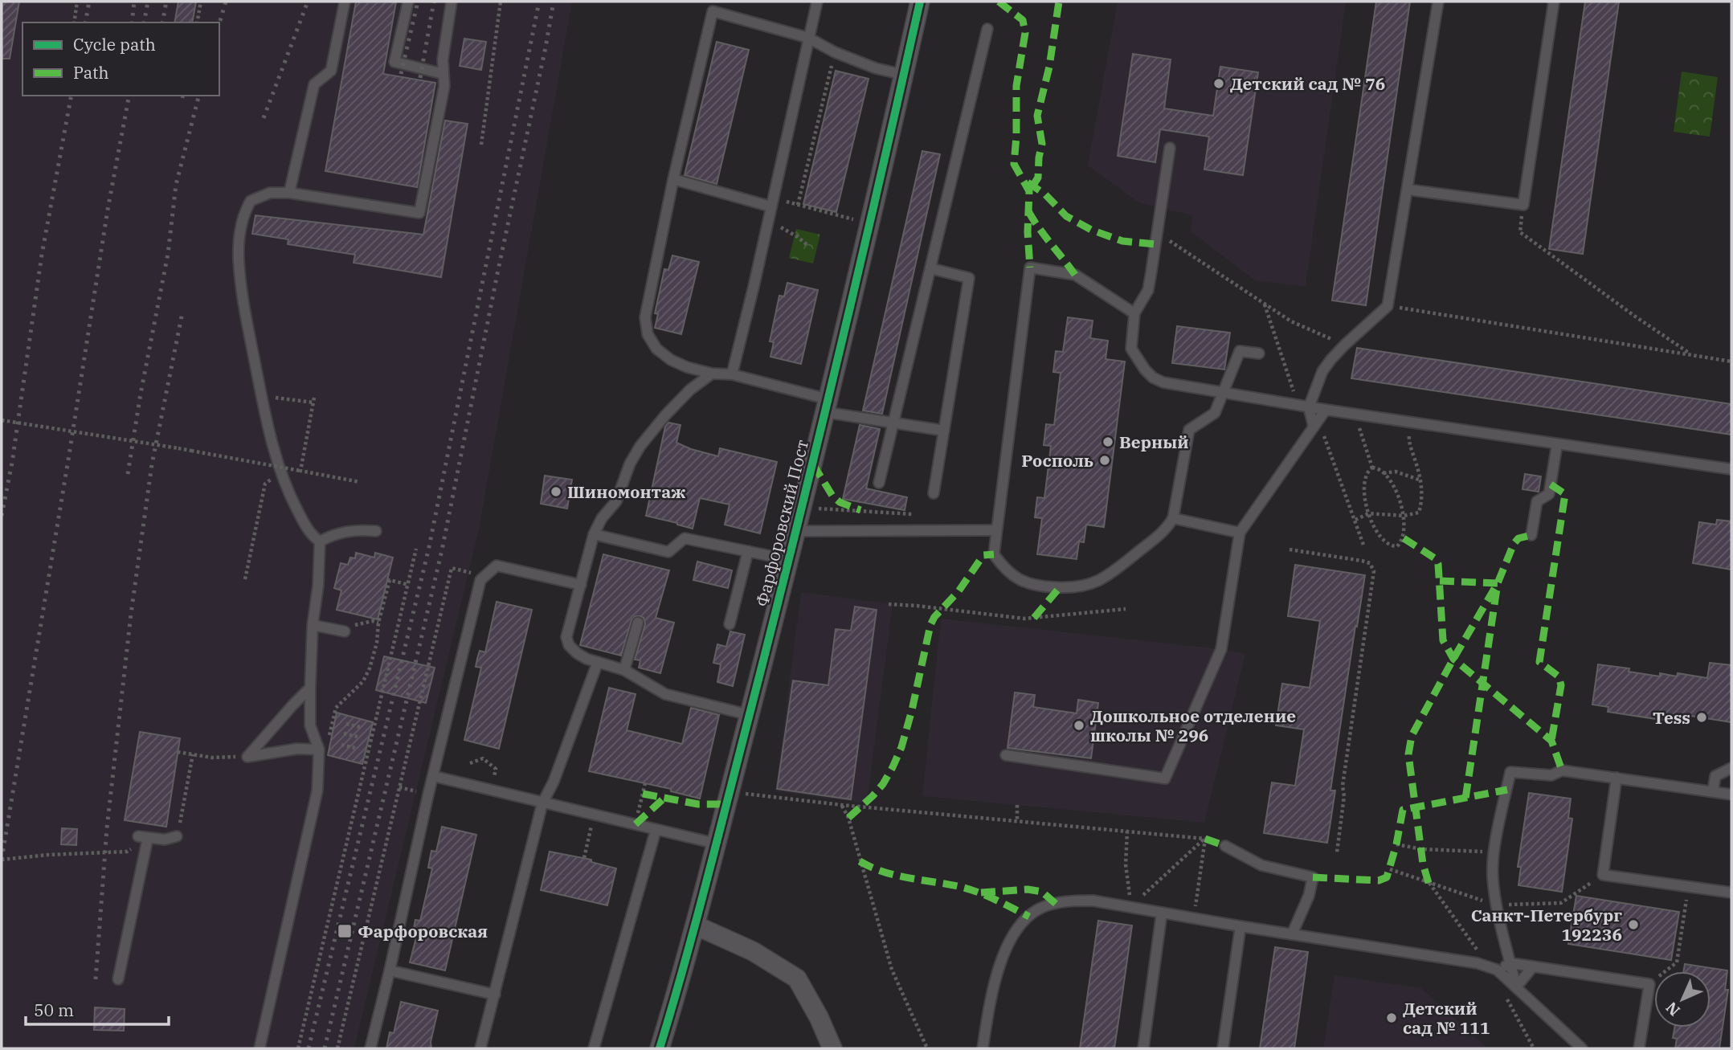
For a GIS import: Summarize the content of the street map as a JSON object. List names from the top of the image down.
{
  "streets": {
    "street": ["Фарфоровский Пост"]
  },
  "places": {
    "other": [
      "Детский сад № 76",
      "Верный",
      "Росполь",
      "Шиномонтаж",
      "Tess",
      "Дошкольное отделение школы № 296",
      "Санкт-Петербург 192236",
      "Детский сад № 111"
    ],
    "transit": ["Фарфоровская"]
  },
  "legend": ["Cycle path", "Path"],
  "scale_bar": "50 m",
  "north": "bottom left"
}
